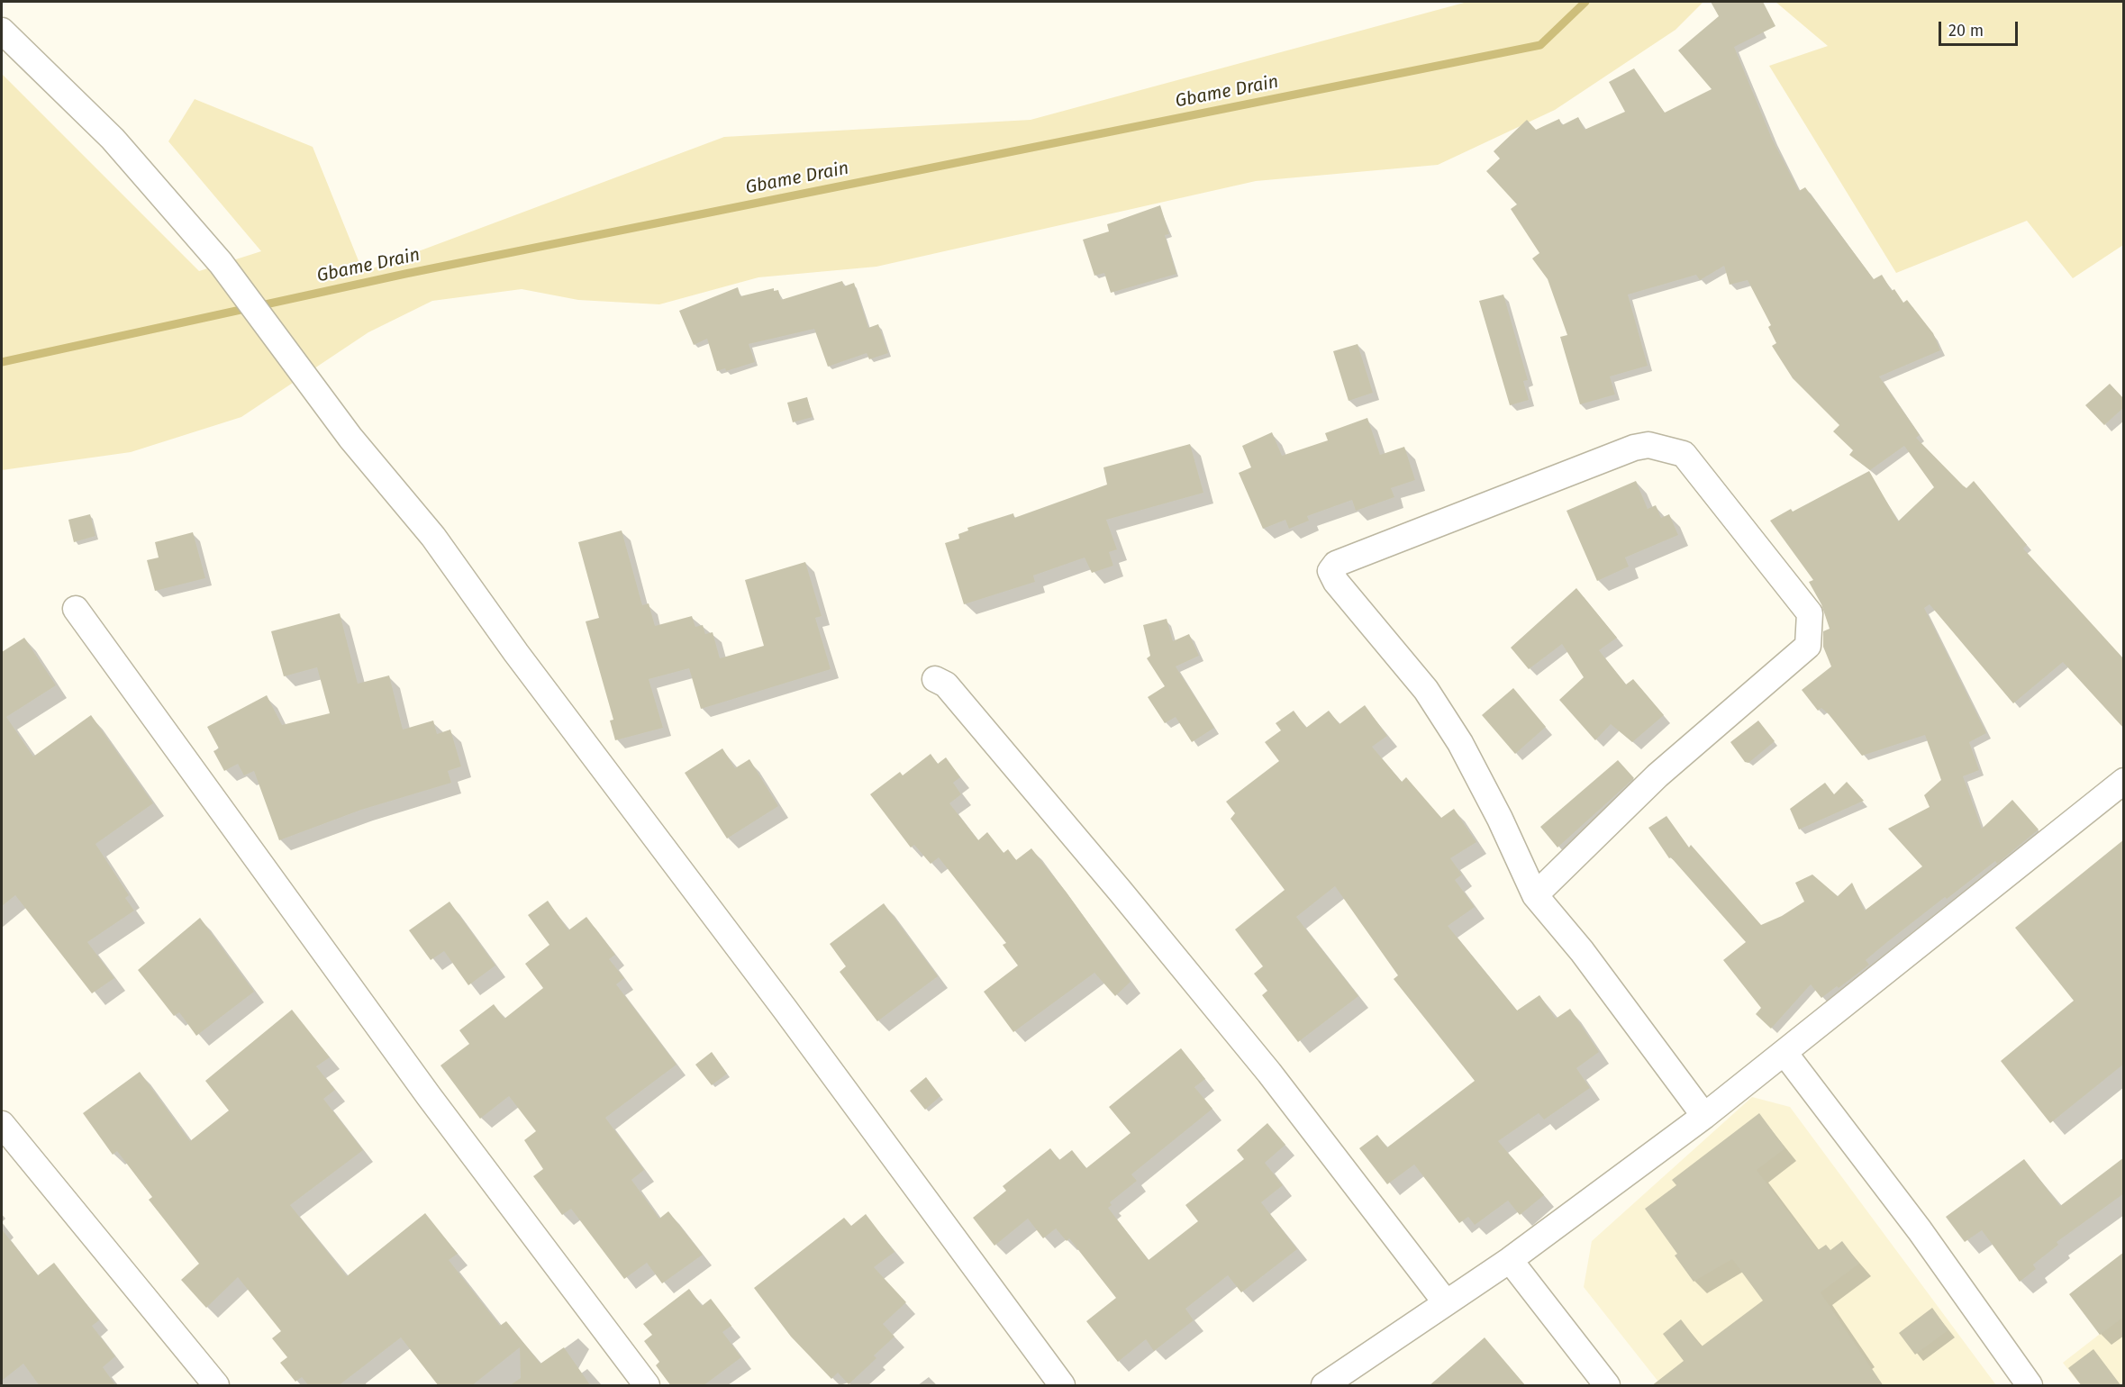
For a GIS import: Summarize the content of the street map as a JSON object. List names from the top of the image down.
{
  "water": ["Gbame Drain"],
  "scale_bar": "20 m"
}
